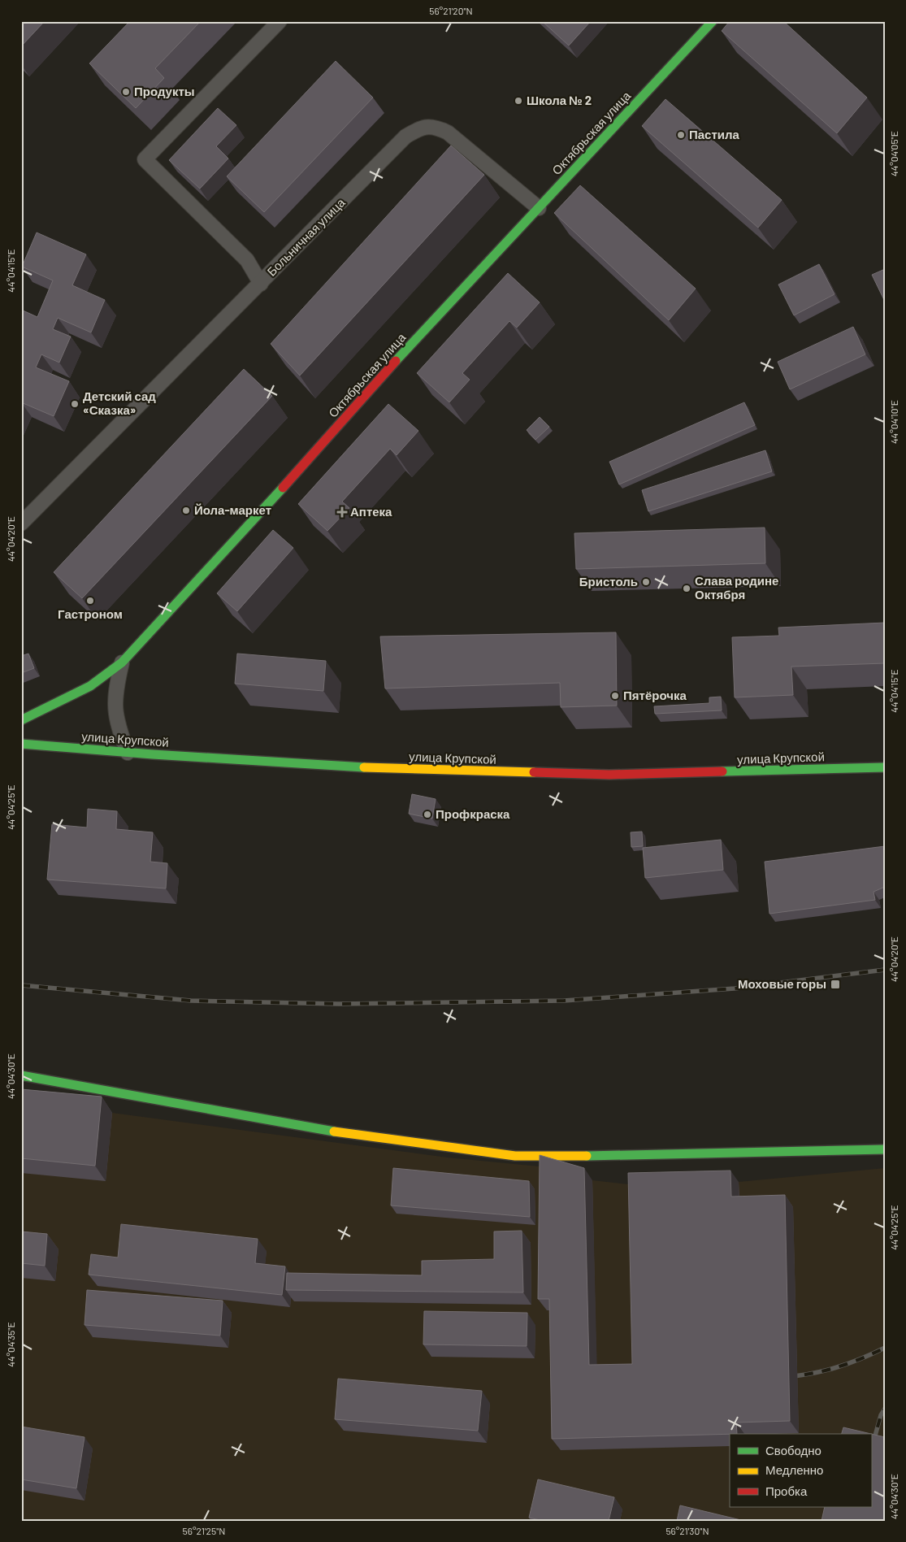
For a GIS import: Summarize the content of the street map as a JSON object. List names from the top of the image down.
{
  "streets": {
    "street": ["Октябрьская улица", "Больничная улица", "улица Крупской"]
  },
  "crossings": [
    ["Октябрьская улица", "Больничная улица"]
  ],
  "places": {
    "other": [
      "Продукты",
      "Школа № 2",
      "Пастила",
      "Детский сад «Сказка»",
      "Йола-маркет",
      "Бристоль",
      "Слава родине Октября",
      "Гастроном",
      "Пятёрочка",
      "Профкраска"
    ],
    "health": ["Аптека"],
    "transit": ["Моховые горы"]
  },
  "legend": ["Свободно", "Медленно", "Пробка"],
  "coordinates": [
    "56°21'20\"N",
    "44°04'05\"E",
    "44°04'15\"E",
    "44°04'10\"E",
    "44°04'20\"E",
    "44°04'25\"E",
    "44°04'30\"E",
    "44°04'35\"E",
    "56°21'25\"N",
    "56°21'30\"N"
  ]
}
